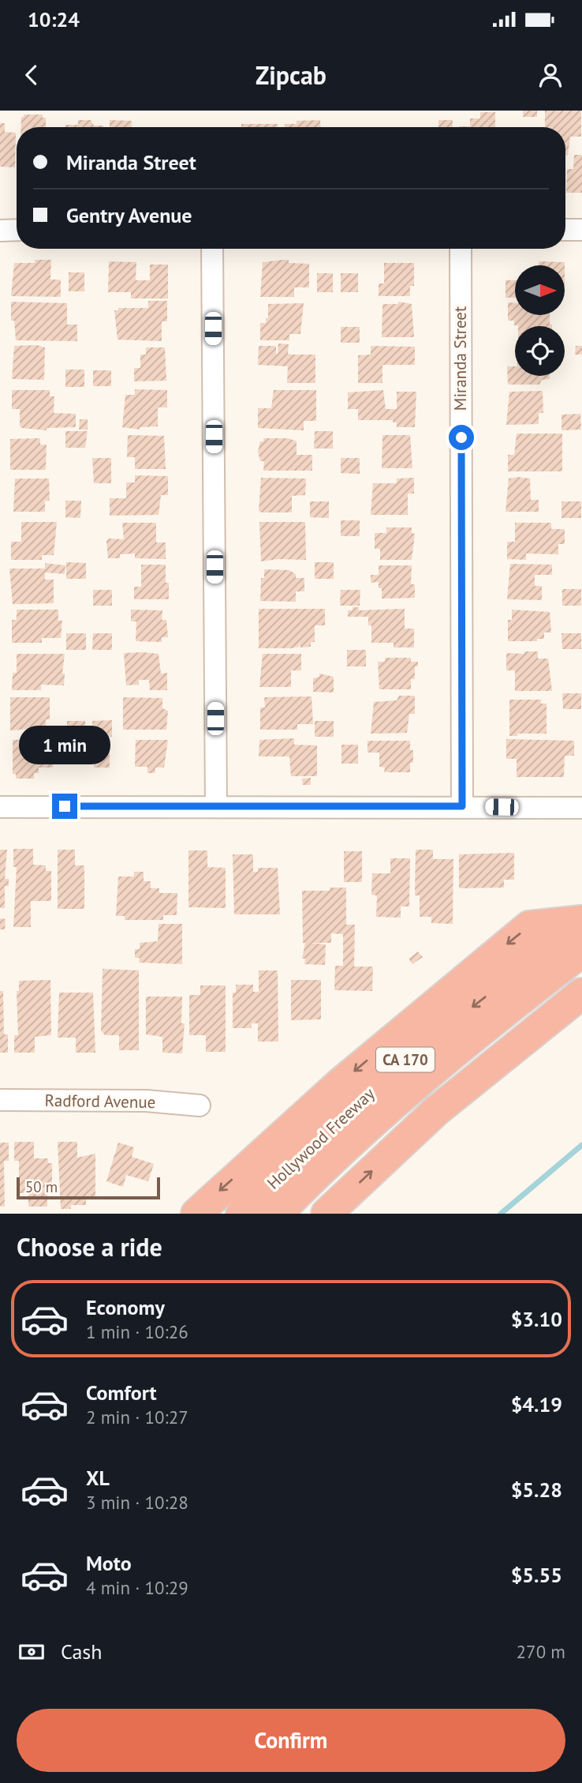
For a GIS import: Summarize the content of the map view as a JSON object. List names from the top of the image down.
{
  "streets": {
    "highway": ["CA 170", "Hollywood Freeway"],
    "street": ["Miranda Street", "Radford Avenue"]
  },
  "scale_bar": "50 m",
  "north": "right",
  "page": {
    "status": "10:24",
    "header": "Zipcab",
    "banner": ["Miranda Street", "Gentry Avenue"],
    "bubble": "1 min",
    "scale": "50 m",
    "heading": "Choose a ride",
    "list": [
      {
        "name": "Economy",
        "note": "1 min · 10:26",
        "value": "$3.10"
      },
      {
        "name": "Comfort",
        "note": "2 min · 10:27",
        "value": "$4.19"
      },
      {
        "name": "XL",
        "note": "3 min · 10:28",
        "value": "$5.28"
      },
      {
        "name": "Moto",
        "note": "4 min · 10:29",
        "value": "$5.55"
      }
    ],
    "pay": ["Cash", "270 m"],
    "buttons": "Confirm"
  }
}
